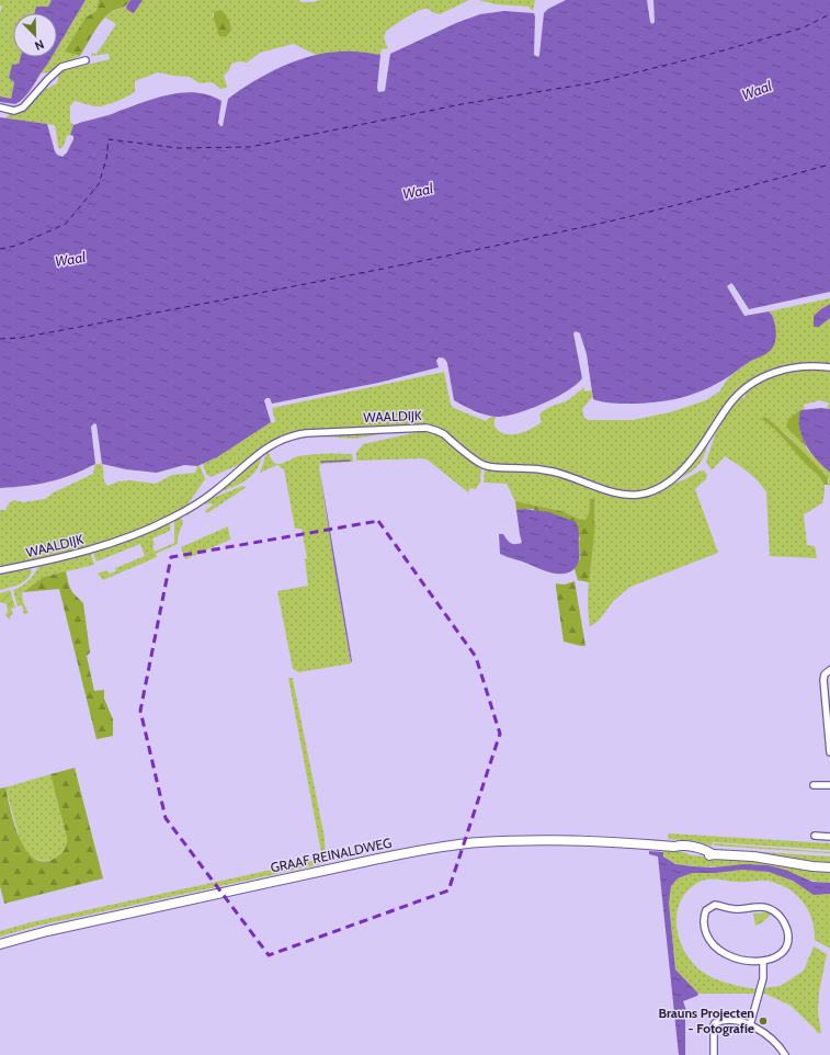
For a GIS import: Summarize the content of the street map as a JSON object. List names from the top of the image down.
{
  "streets": {
    "main road": ["GRAAF REINALDWEG"],
    "street": ["WAALDIJK"]
  },
  "water": ["Waal"],
  "places": ["Brauns Projecten - Fotografie"],
  "north": "bottom right"
}
